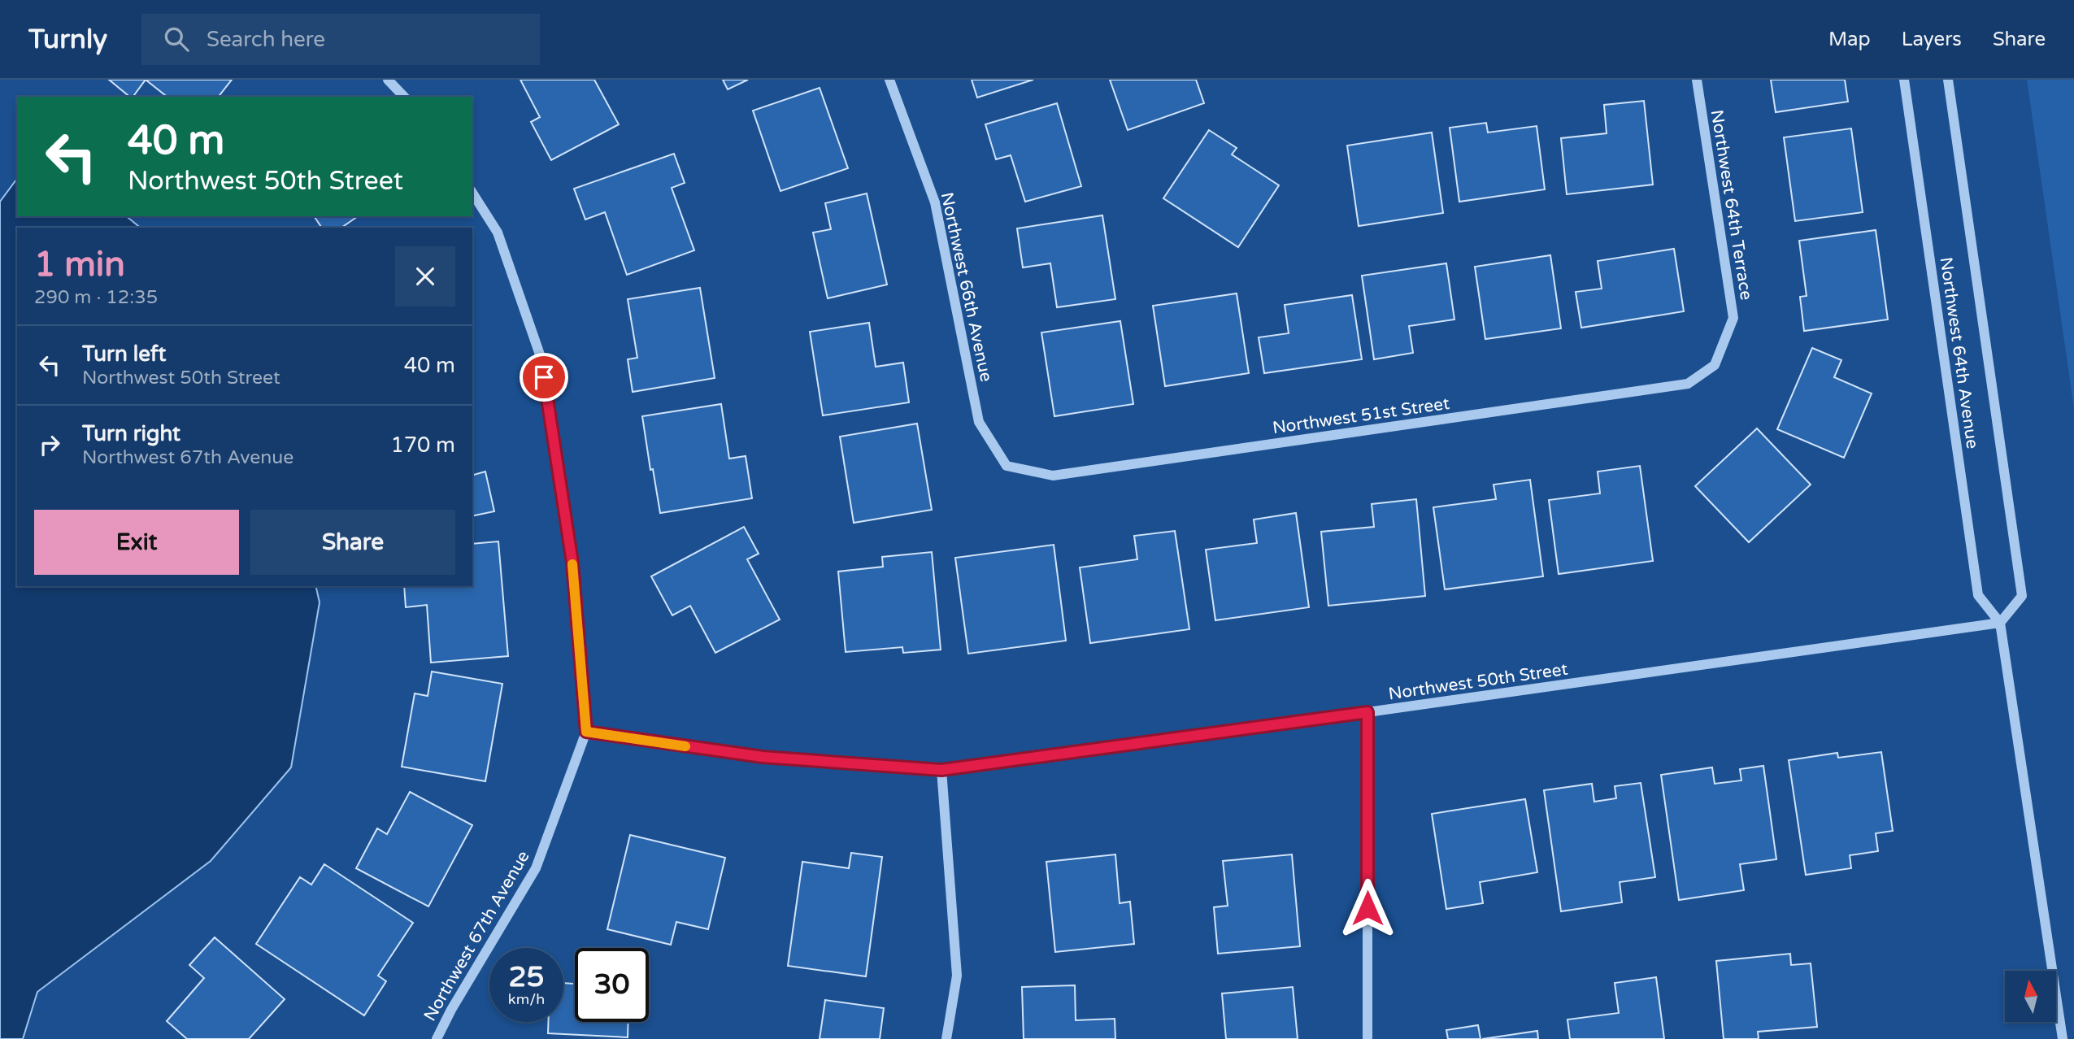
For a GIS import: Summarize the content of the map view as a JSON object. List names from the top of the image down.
{
  "streets": {
    "street": [
      "Northwest 64th Terrace",
      "Northwest 66th Avenue",
      "Northwest 64th Avenue",
      "Northwest 51st Street",
      "Northwest 50th Street",
      "Northwest 67th Avenue"
    ]
  },
  "crossings": [
    ["Northwest 64th Terrace", "Northwest 51st Street"],
    ["Northwest 66th Avenue", "Northwest 51st Street"],
    ["Northwest 64th Avenue", "Northwest 50th Street"],
    ["Northwest 50th Street", "Northwest 67th Avenue"]
  ],
  "north": "top",
  "page": {
    "header": "Turnly",
    "search": "Search here",
    "nav": ["Map", "Layers", "Share"],
    "turn": ["40 m", "Northwest 50th Street"],
    "heading": ["1 min", "290 m · 12:35"],
    "list": [
      {
        "name": "Turn left",
        "note": "Northwest 50th Street",
        "value": "40 m"
      },
      {
        "name": "Turn right",
        "note": "Northwest 67th Avenue",
        "value": "170 m"
      }
    ],
    "buttons": ["Exit", "Share"],
    "speed": "25 km/h",
    "limit": "30"
  }
}
